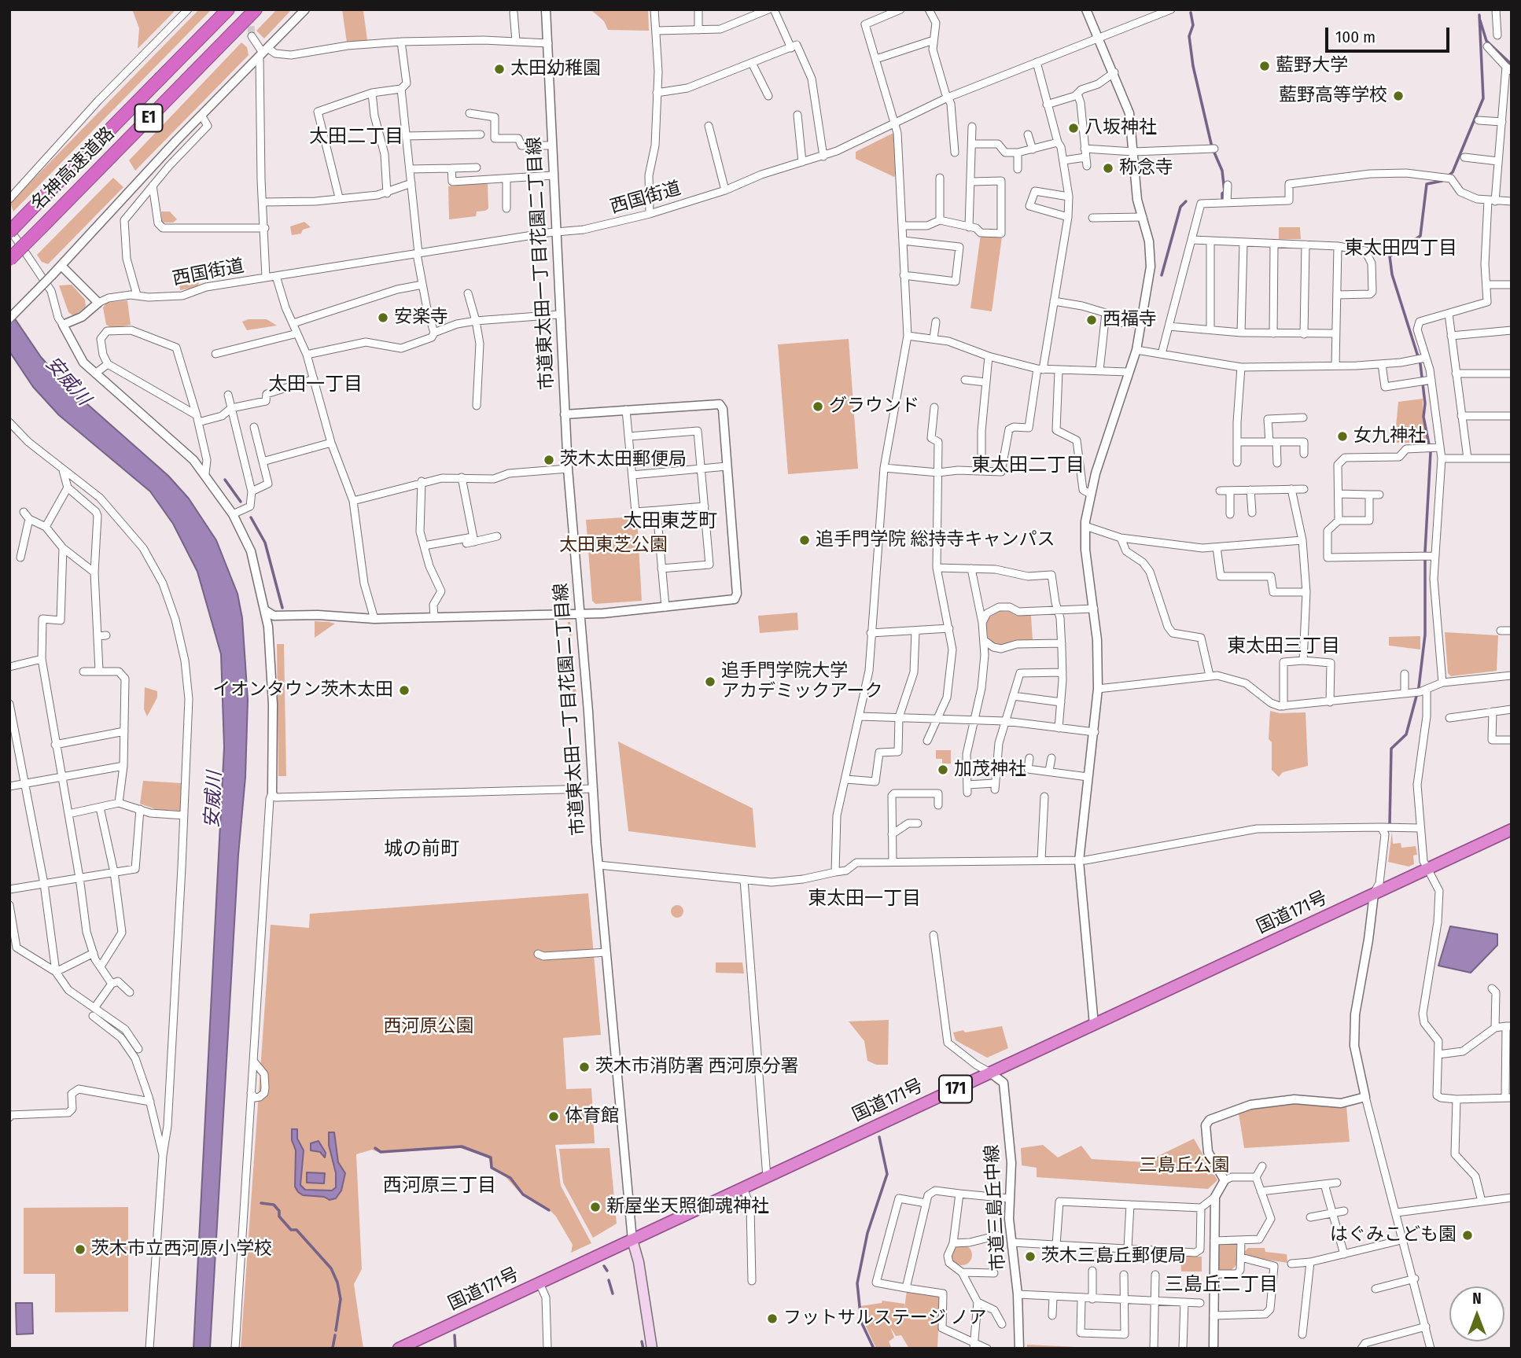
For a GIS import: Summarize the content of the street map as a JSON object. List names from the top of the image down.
{
  "streets": {
    "highway": [
      "E1",
      "名神高速道路",
      "国道171号",
      "171"
    ],
    "street": ["西国街道", "市道東太田一丁目花園二丁目線", "市道三島丘中線"]
  },
  "crossings": [
    ["西国街道", "市道東太田一丁目花園二丁目線"],
    ["市道東太田一丁目花園二丁目線", "国道171号"],
    ["国道171号", "市道三島丘中線"]
  ],
  "districts": [
    "太田二丁目",
    "東太田四丁目",
    "太田一丁目",
    "東太田二丁目",
    "太田東芝町",
    "東太田三丁目",
    "城の前町",
    "東太田一丁目",
    "西河原三丁目",
    "三島丘二丁目"
  ],
  "water": ["安威川"],
  "parks": ["太田東芝公園", "西河原公園", "三島丘公園"],
  "places": [
    "藍野大学",
    "太田幼稚園",
    "藍野高等学校",
    "八坂神社",
    "称念寺",
    "安楽寺",
    "西福寺",
    "グラウンド",
    "女九神社",
    "茨木太田郵便局",
    "追手門学院 総持寺キャンパス",
    "追手門学院大学 アカデミックアーク",
    "イオンタウン茨木太田",
    "加茂神社",
    "茨木市消防署 西河原分署",
    "体育館",
    "新屋坐天照御魂神社",
    "はぐみこども園",
    "茨木市立西河原小学校",
    "茨木三島丘郵便局",
    "フットサルステージ ノア"
  ],
  "scale_bar": "100 m",
  "north": "top"
}
